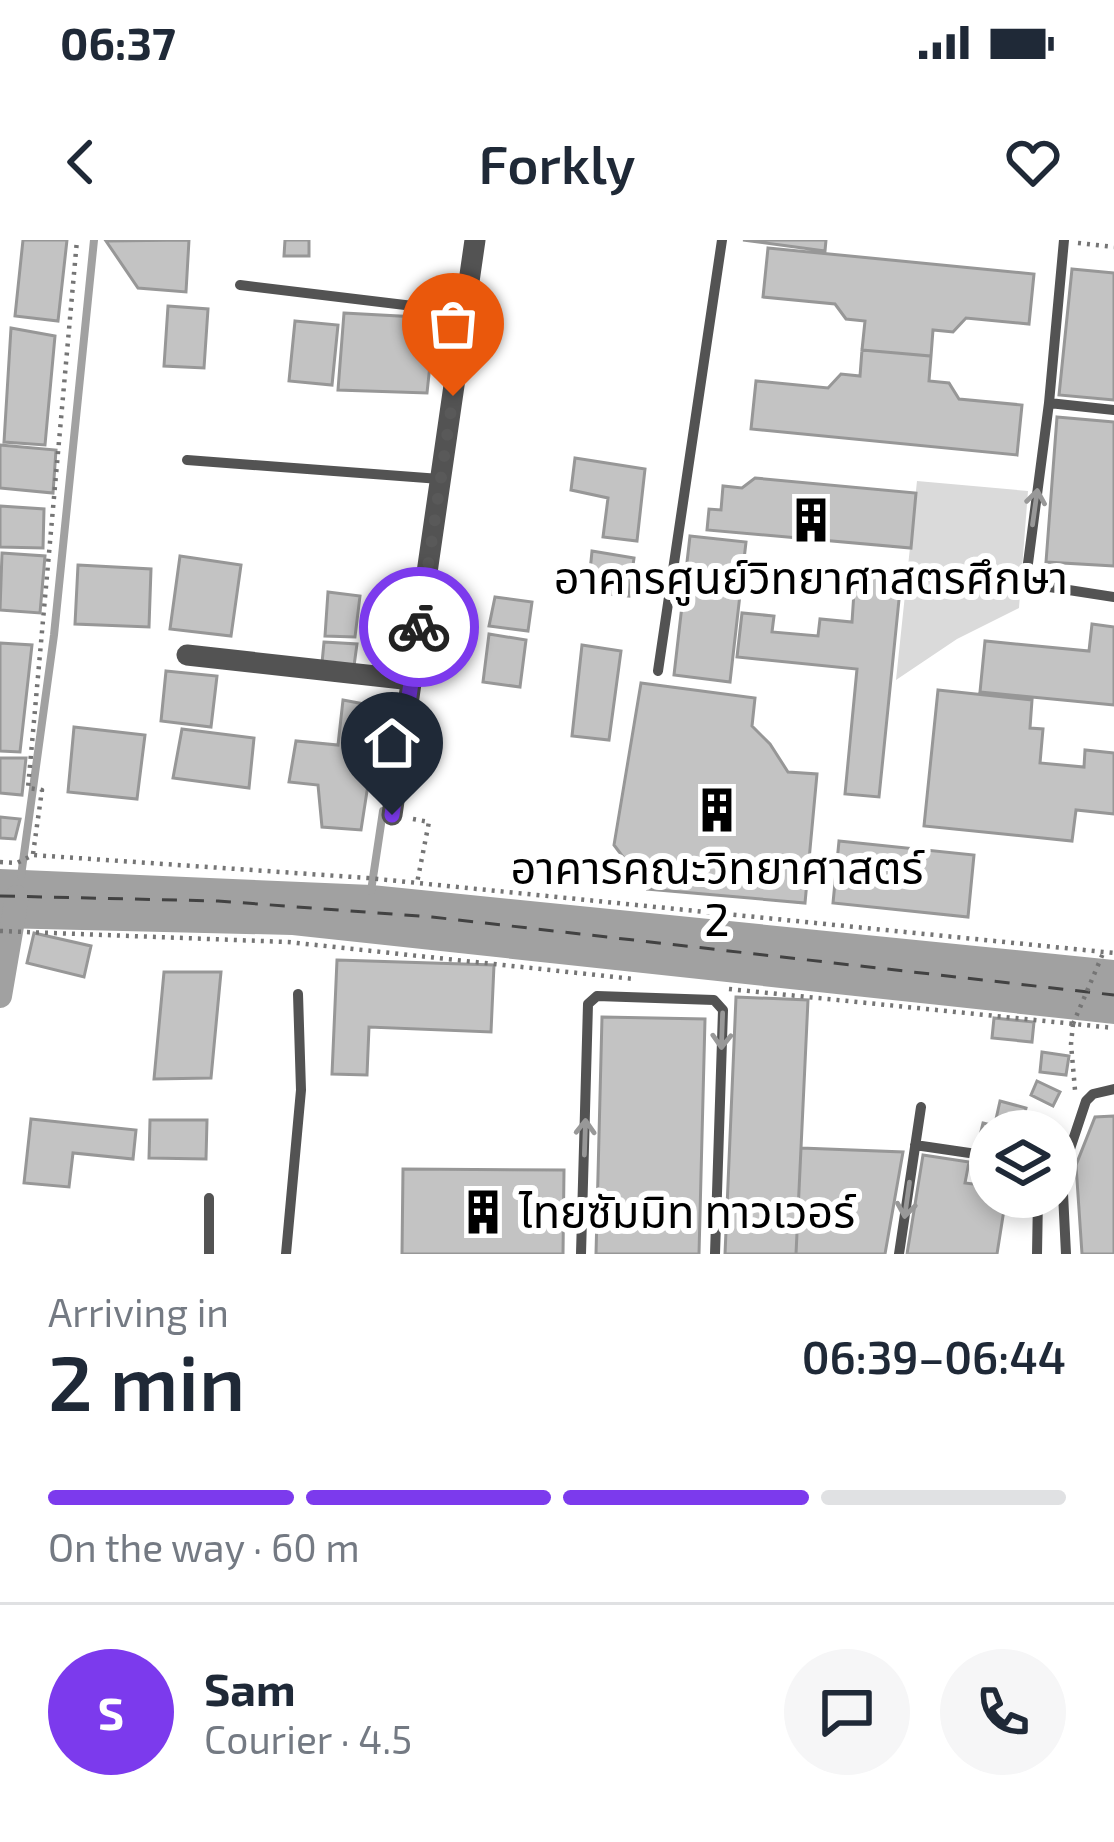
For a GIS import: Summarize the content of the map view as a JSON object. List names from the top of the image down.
{
  "places": {
    "building": ["อาคารศูนย์วิทยาศาสตรศึกษา", "อาคารคณะวิทยาศาสตร์ 2", "ไทยซัมมิท ทาวเวอร์"]
  },
  "page": {
    "status": "06:37",
    "header": "Forkly",
    "heading": ["2 min", "Arriving in", "06:39–06:44"],
    "panel": ["Sam", "Courier · 4.5"],
    "bar": "On the way · 60 m",
    "round": "S"
  }
}
